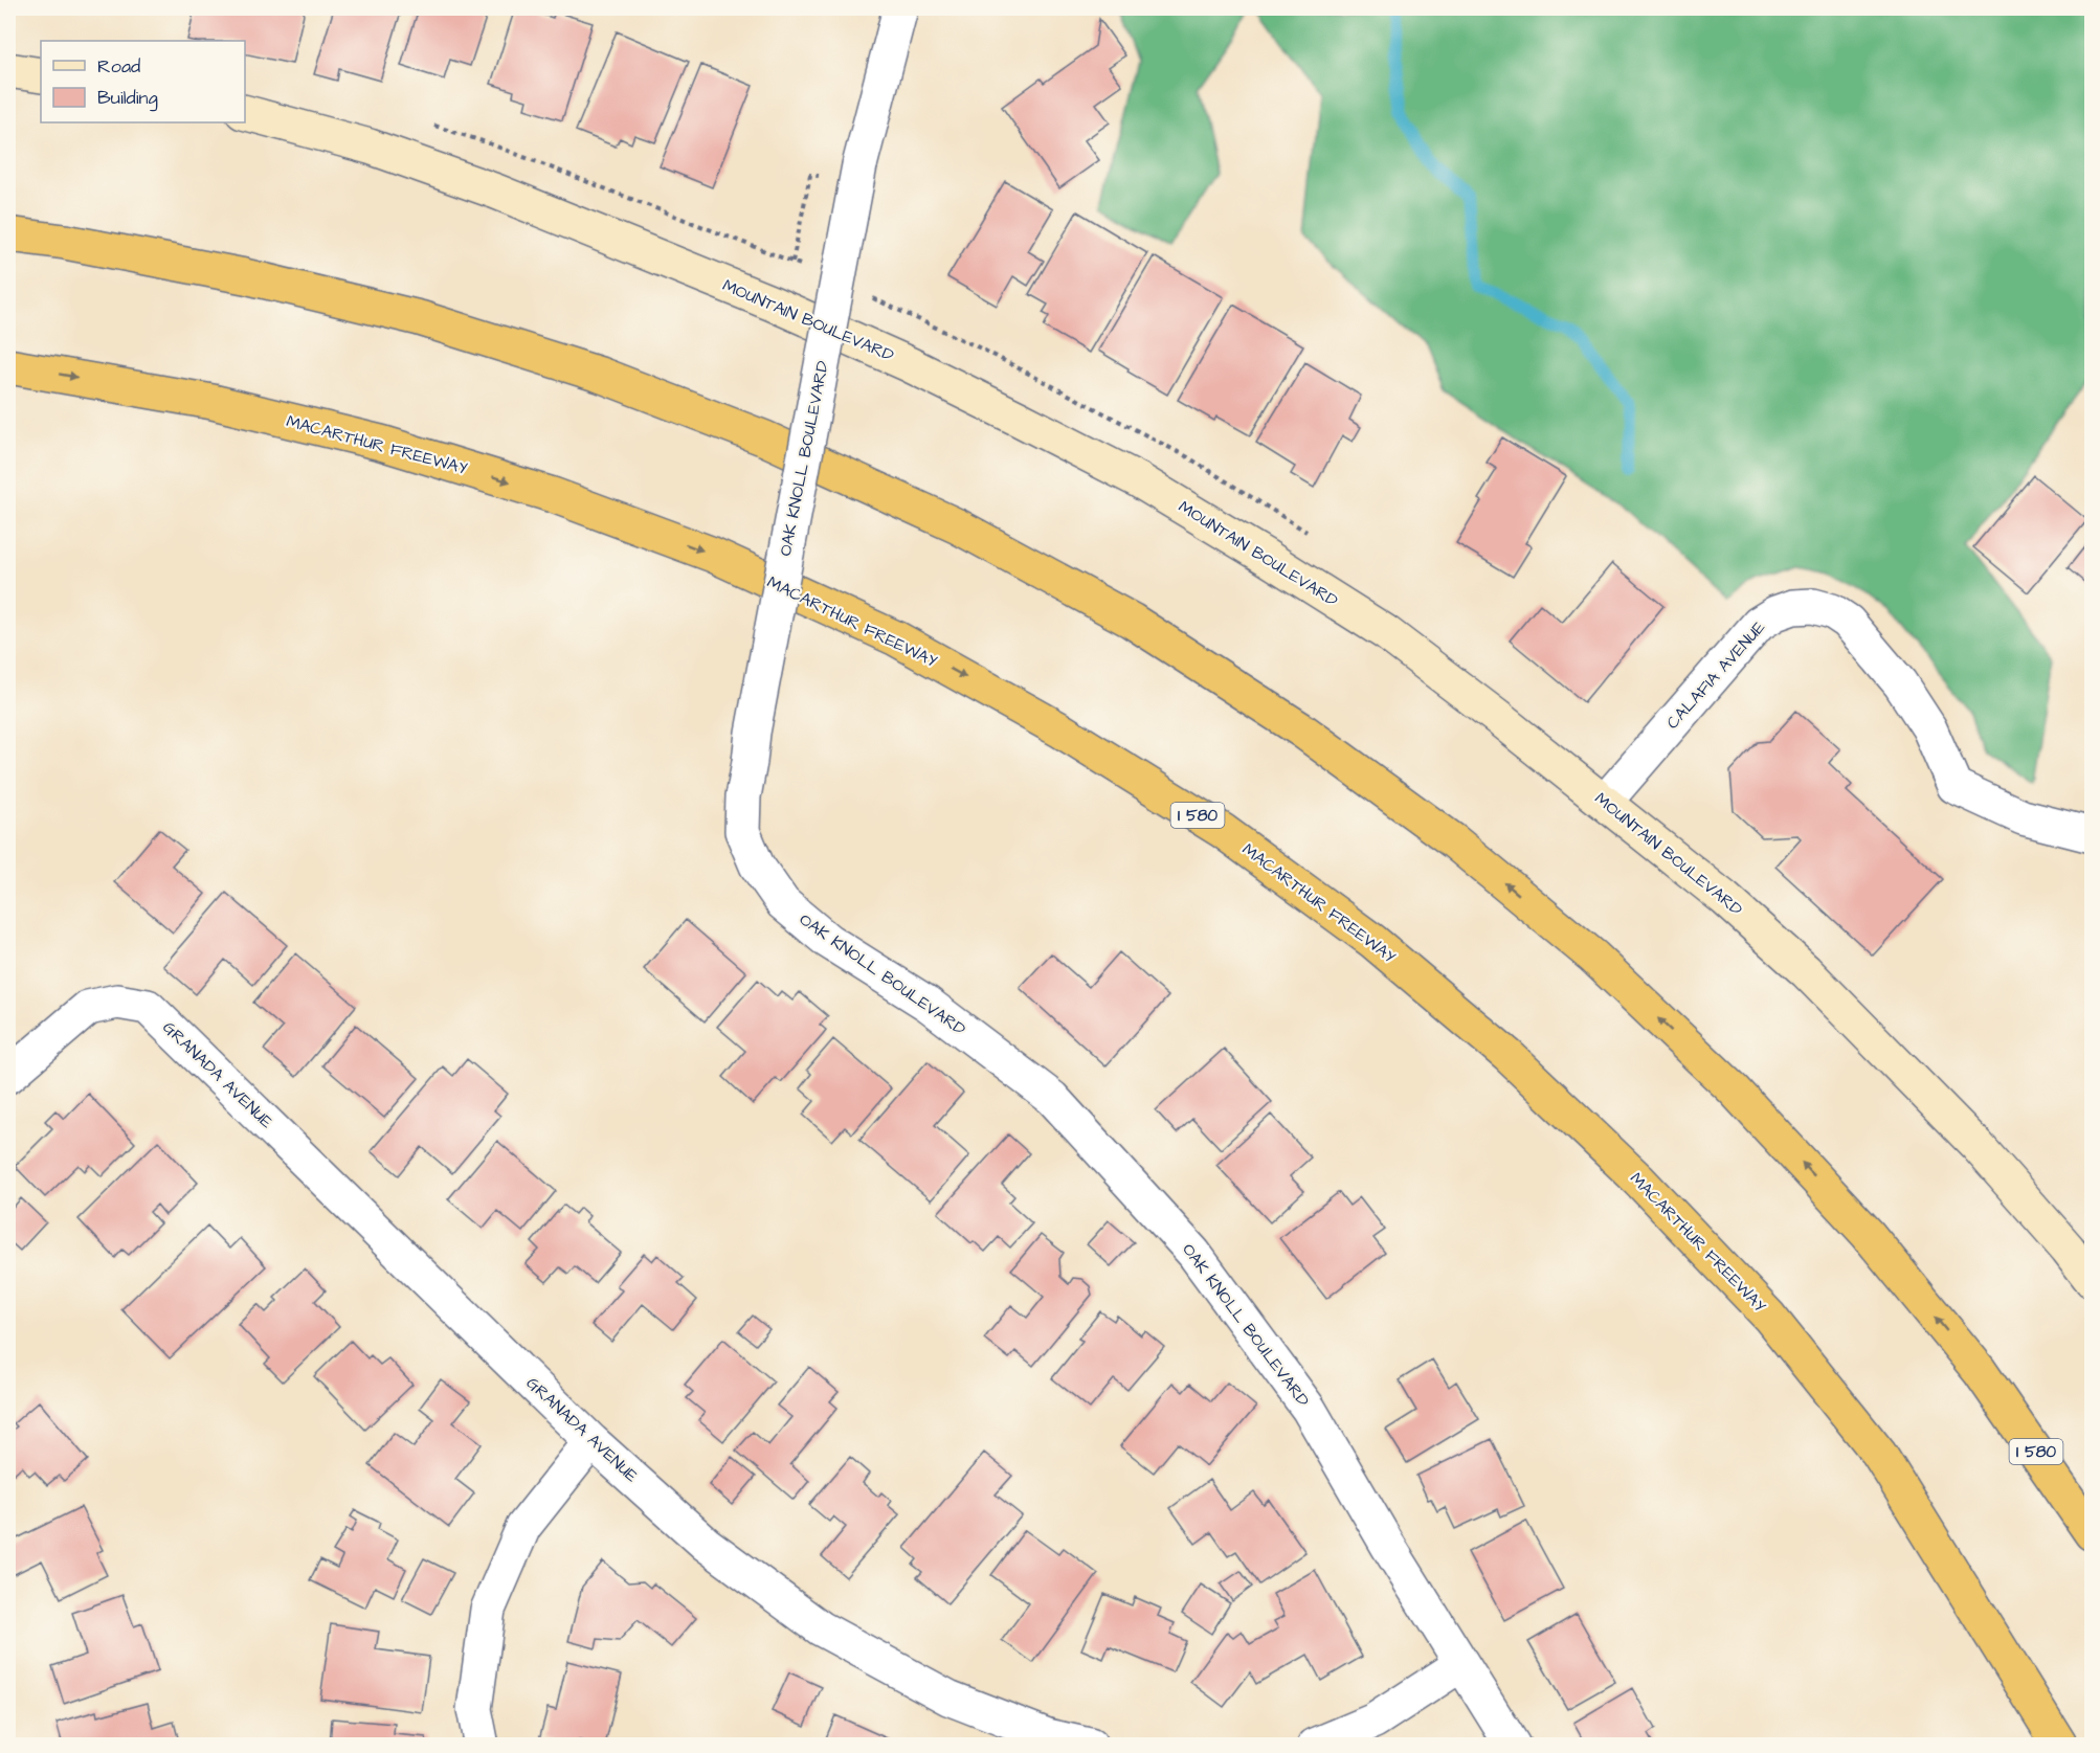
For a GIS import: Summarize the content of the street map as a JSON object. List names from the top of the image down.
{
  "streets": {
    "highway": ["MACARTHUR FREEWAY", "I 580"],
    "street": [
      "MOUNTAIN BOULEVARD",
      "OAK KNOLL BOULEVARD",
      "CALAFIA AVENUE",
      "GRANADA AVENUE"
    ]
  },
  "crossings": [
    ["MOUNTAIN BOULEVARD", "CALAFIA AVENUE"]
  ],
  "legend": ["Road", "Building"]
}
